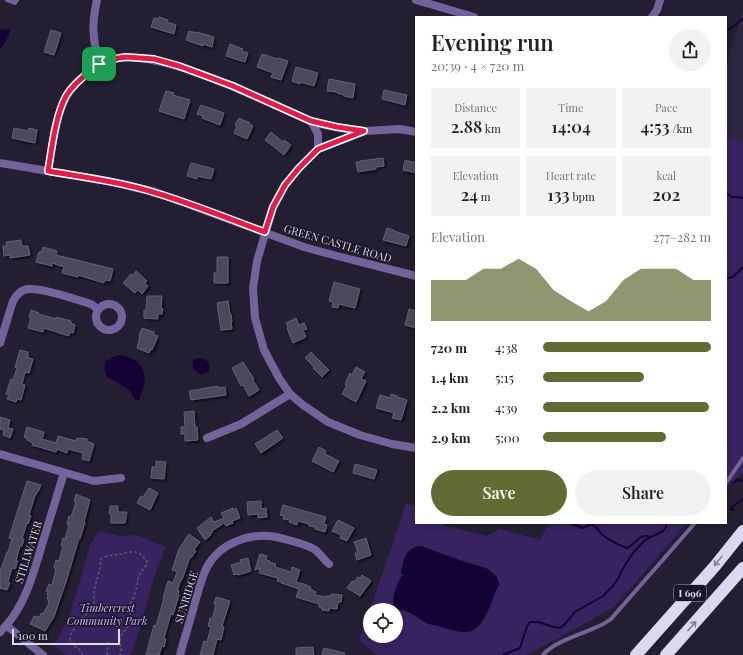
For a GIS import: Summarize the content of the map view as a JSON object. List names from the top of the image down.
{
  "streets": {
    "highway": ["I 696"],
    "street": ["GREEN CASTLE ROAD", "STILLWATER", "SUNRIDGE"]
  },
  "parks": ["Timbercrest Community Park"],
  "scale_bar": "100 m",
  "page": {
    "heading": ["Evening run", "20:39 · 4 × 720 m"],
    "stats": [
      ["Distance", "2.88 km"],
      ["Time", "14:04"],
      ["Pace", "4:53 /km"],
      ["Elevation", "24 m"],
      ["Heart rate", "133 bpm"],
      ["kcal", "202"]
    ],
    "chart": ["Elevation", "277–282 m"],
    "list": [
      {
        "name": "720 m",
        "note": "4:38"
      },
      {
        "name": "1.4 km",
        "note": "5:15"
      },
      {
        "name": "2.2 km",
        "note": "4:39"
      },
      {
        "name": "2.9 km",
        "note": "5:00"
      }
    ],
    "buttons": ["Save", "Share"],
    "scale": "100 m"
  }
}
